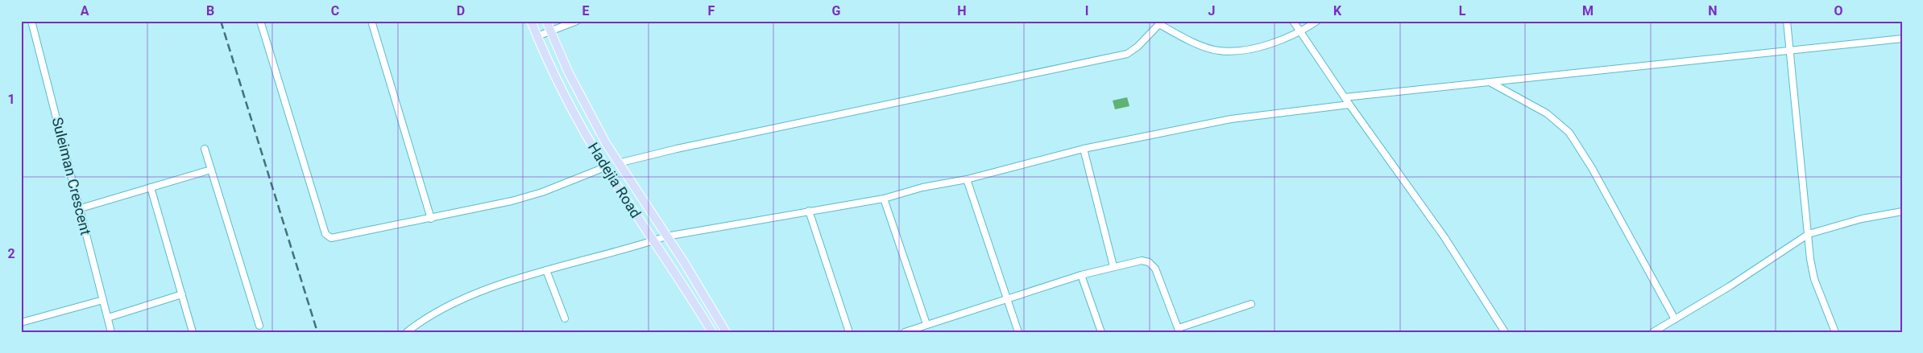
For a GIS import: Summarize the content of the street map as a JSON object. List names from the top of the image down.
{
  "streets": {
    "main road": ["Hadejia Road"],
    "street": ["Suleiman Crescent"]
  },
  "grid": {
    "columns": [
      "A",
      "B",
      "C",
      "D",
      "E",
      "F",
      "G",
      "H",
      "I",
      "J",
      "K",
      "L",
      "M",
      "N",
      "O"
    ],
    "rows": ["1", "2"]
  }
}
